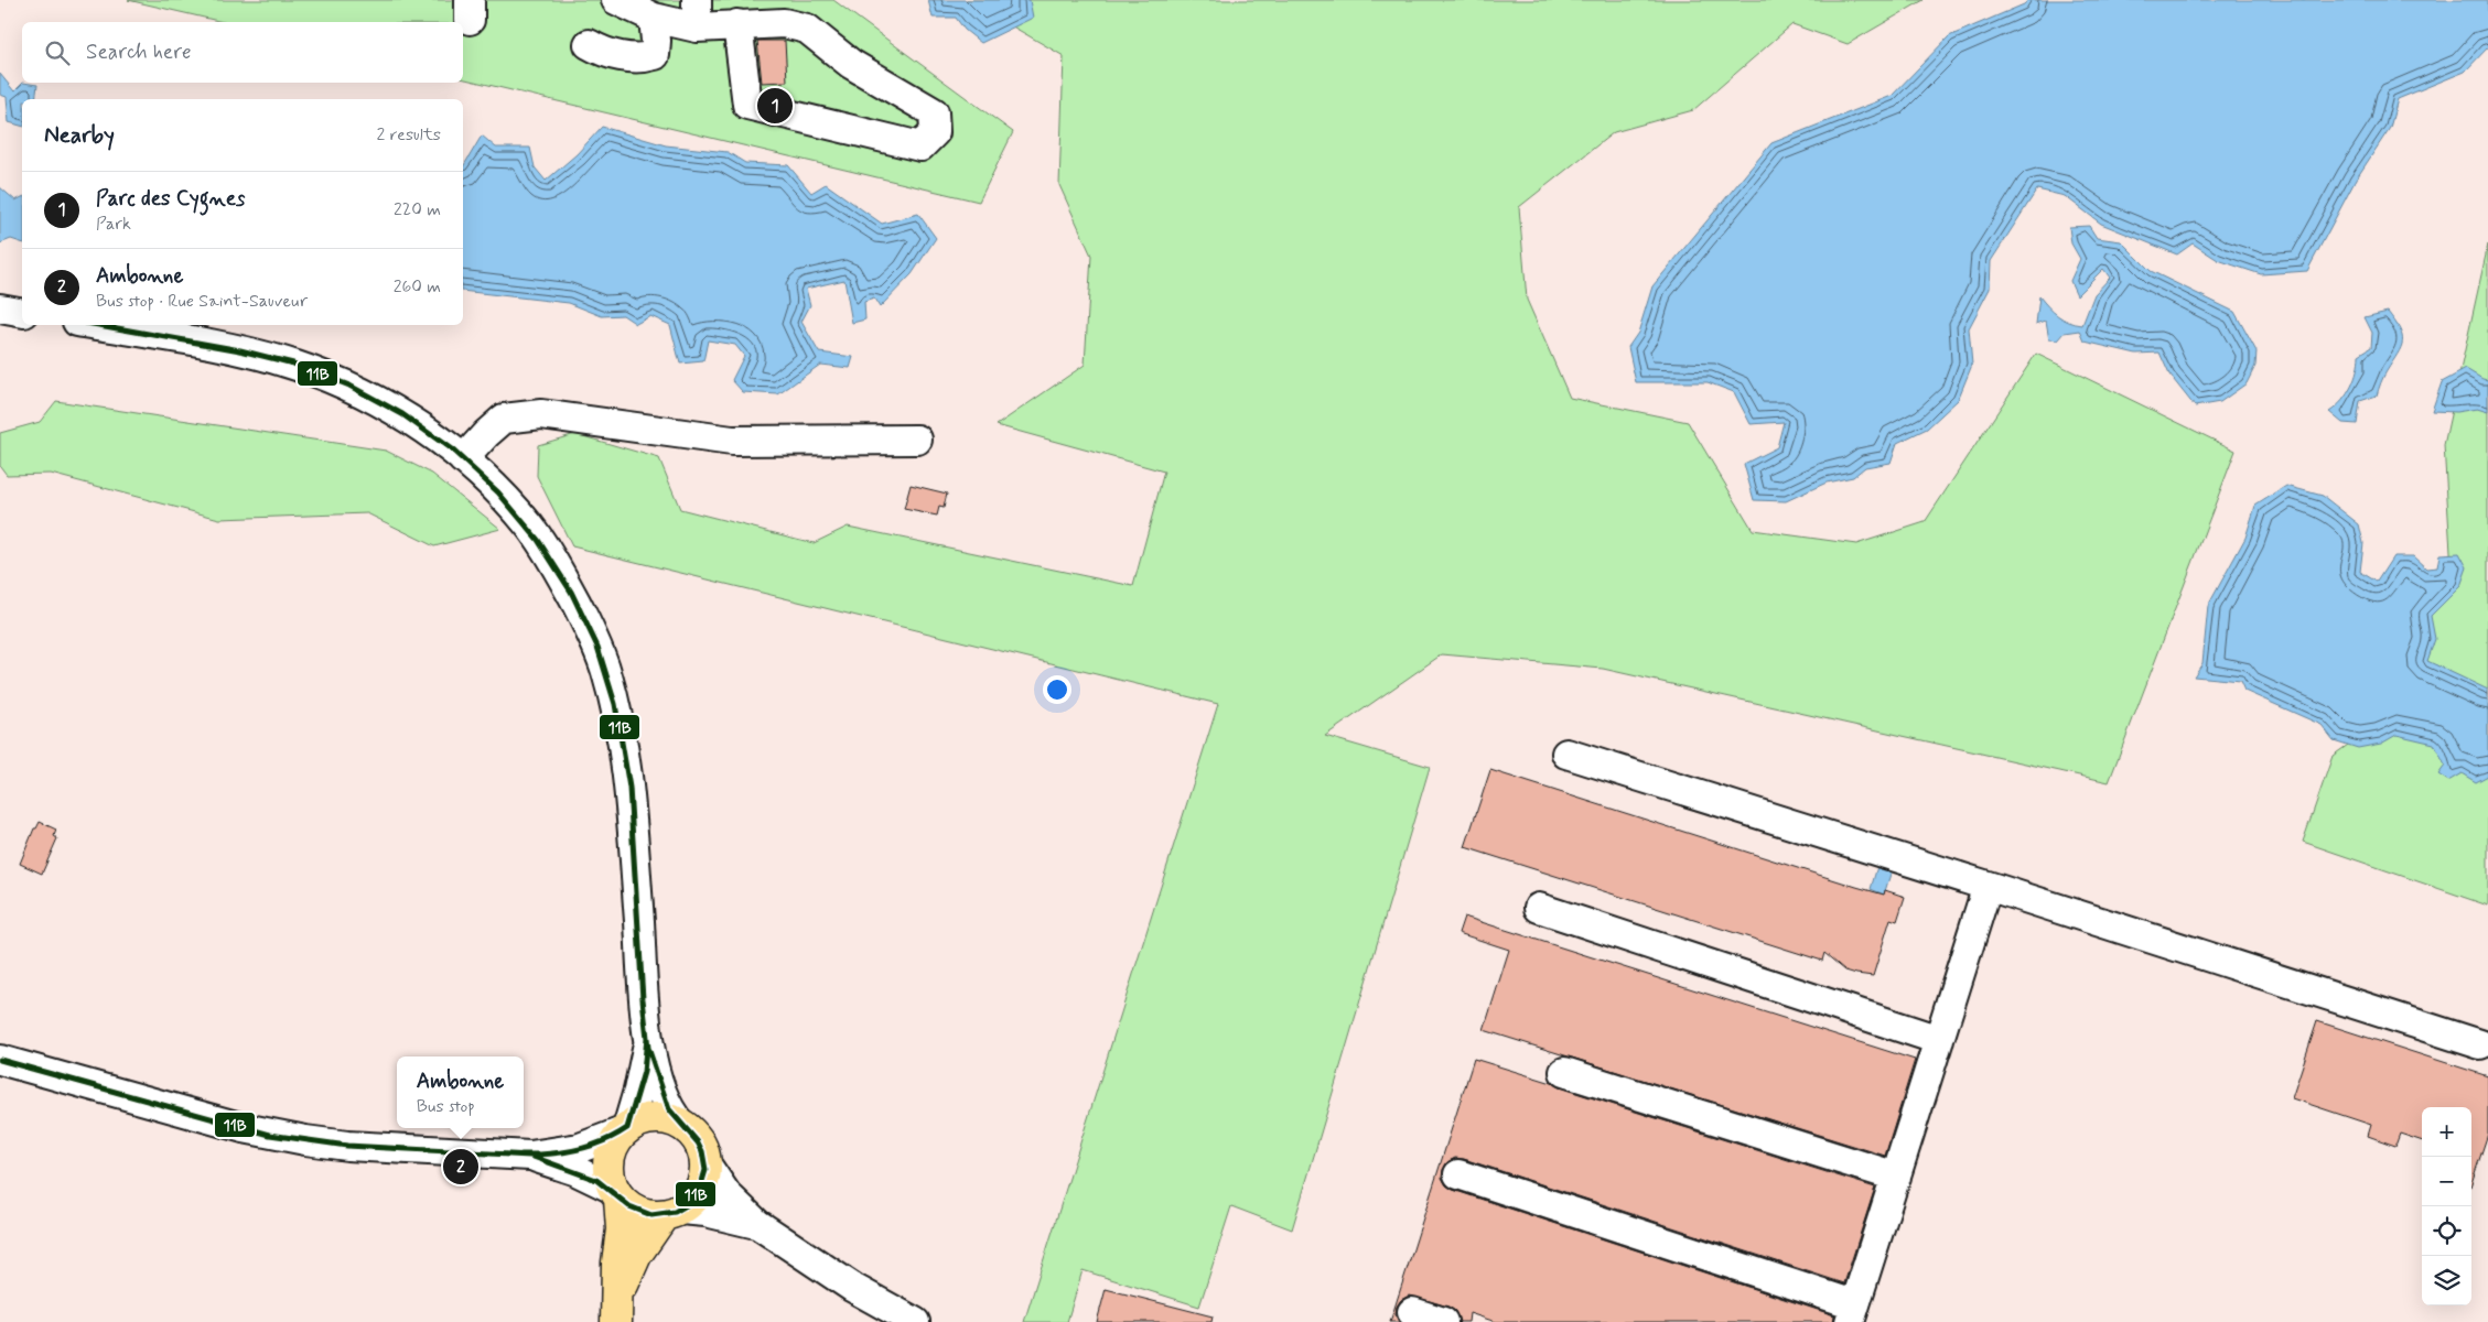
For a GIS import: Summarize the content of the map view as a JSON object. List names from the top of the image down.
{
  "lines": ["transit line 11B"],
  "page": {
    "search": "Search here",
    "pins": ["1", "2"],
    "heading": ["Nearby", "2 results"],
    "list": [
      {
        "mark": "1",
        "name": "Parc des Cygnes",
        "note": "Park",
        "value": "220 m"
      },
      {
        "mark": "2",
        "name": "Ambonne",
        "note": "Bus stop · Rue Saint-Sauveur",
        "value": "260 m"
      }
    ],
    "popup": ["Ambonne", "Bus stop"],
    "map_buttons": ["+", "−"]
  }
}
